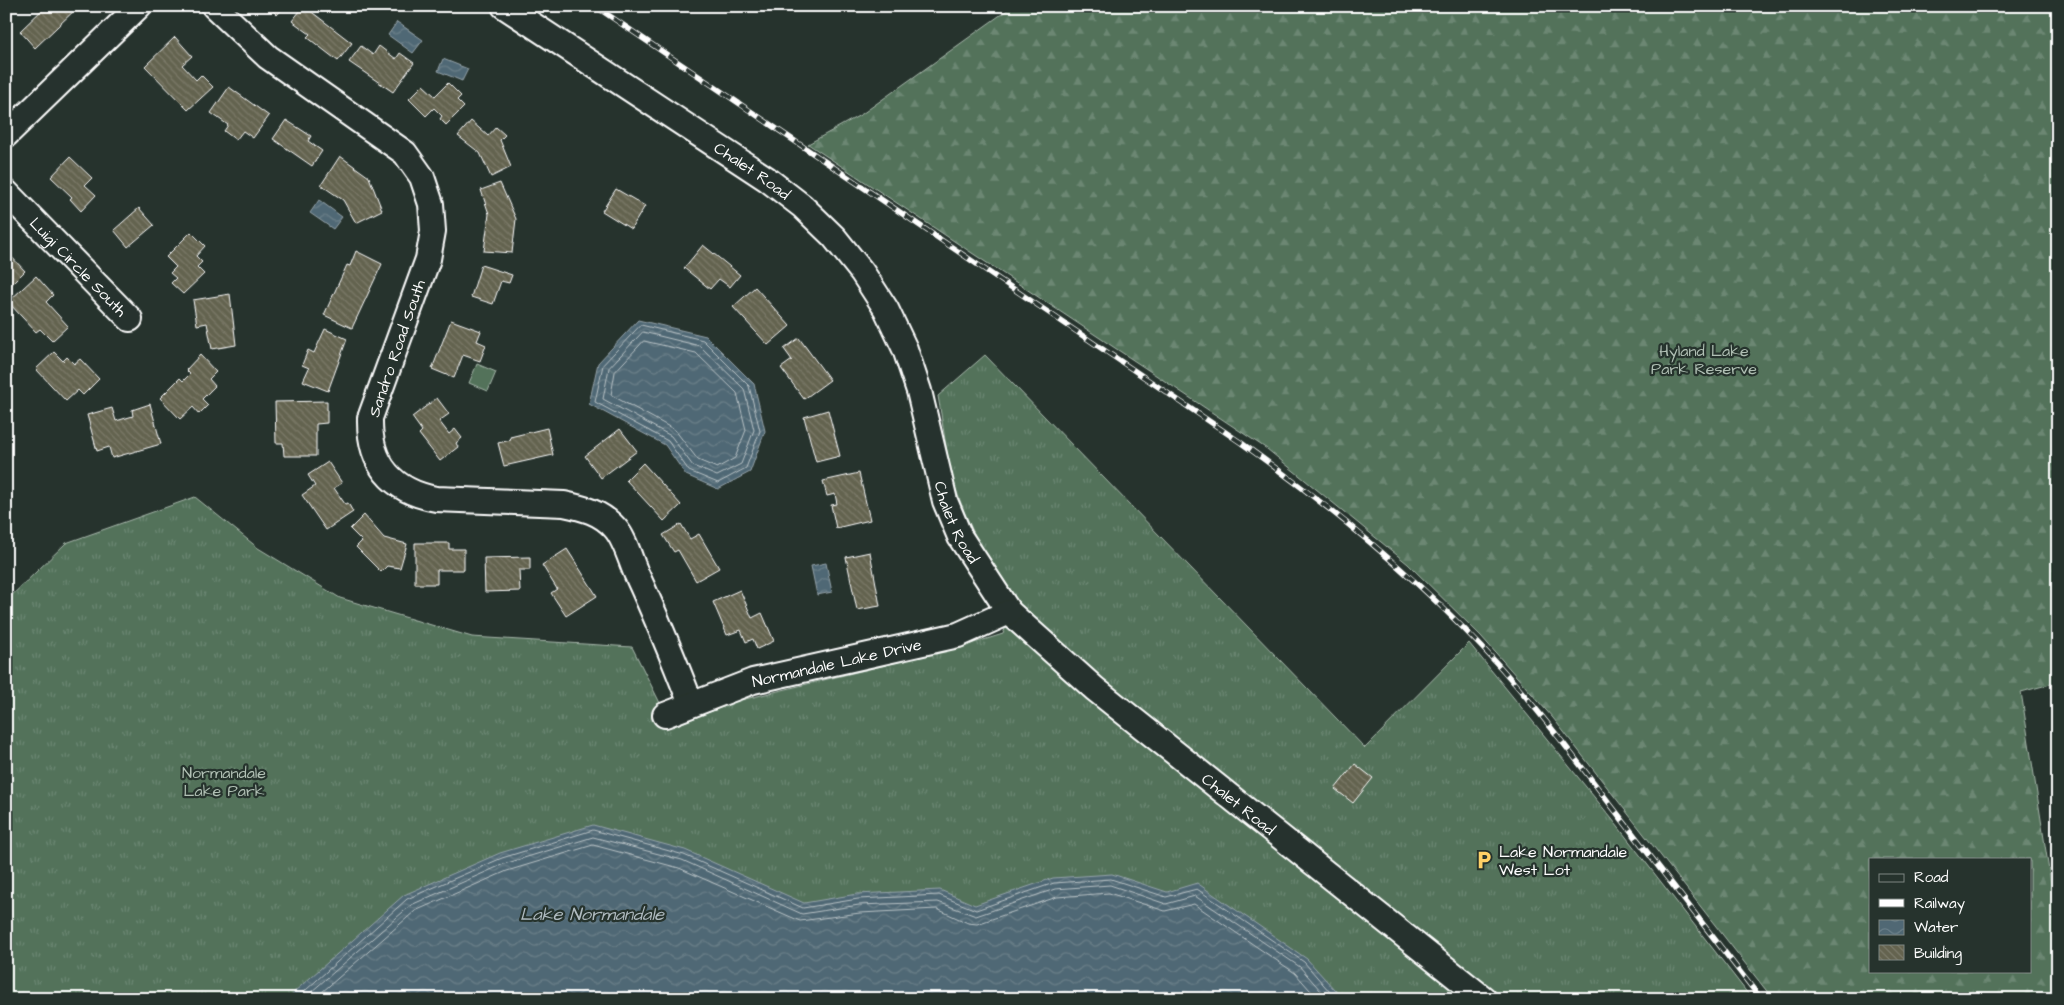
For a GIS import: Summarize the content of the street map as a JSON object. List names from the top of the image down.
{
  "streets": {
    "street": [
      "Chalet Road",
      "Luigi Circle South",
      "Sandro Road South",
      "Normandale Lake Drive"
    ]
  },
  "crossings": [
    ["Chalet Road", "Normandale Lake Drive"],
    ["Sandro Road South", "Normandale Lake Drive"]
  ],
  "water": ["Lake Normandale"],
  "parks": ["Hyland Lake Park Reserve", "Normandale Lake Park"],
  "places": {
    "parking": ["Lake Normandale West Lot"]
  },
  "legend": [
    "Road",
    "Railway",
    "Water",
    "Building"
  ]
}
